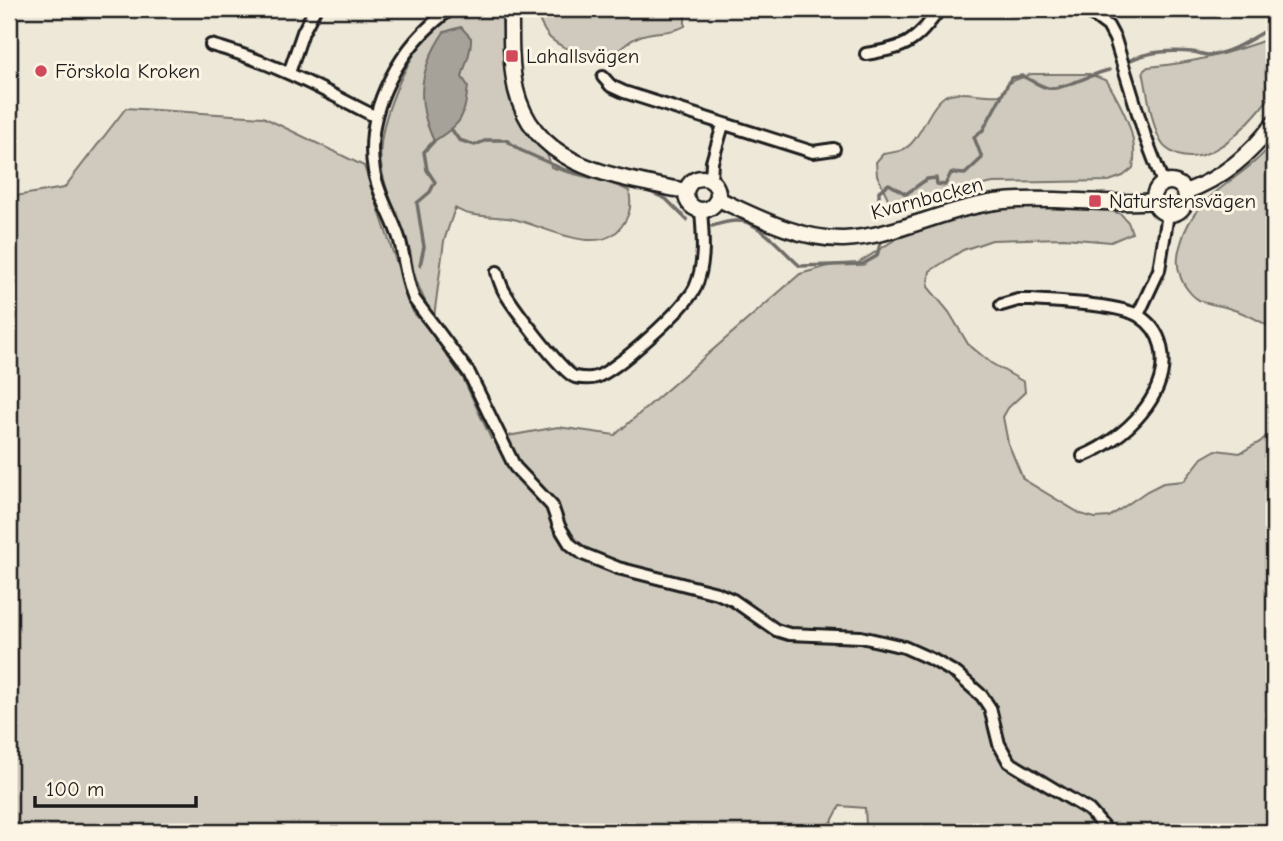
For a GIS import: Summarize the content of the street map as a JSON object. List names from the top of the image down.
{
  "streets": {
    "street": ["Kvarnbacken"]
  },
  "places": {
    "transit": ["Lahallsvägen", "Naturstensvägen"],
    "other": ["Förskola Kroken"]
  },
  "scale_bar": "100 m"
}
